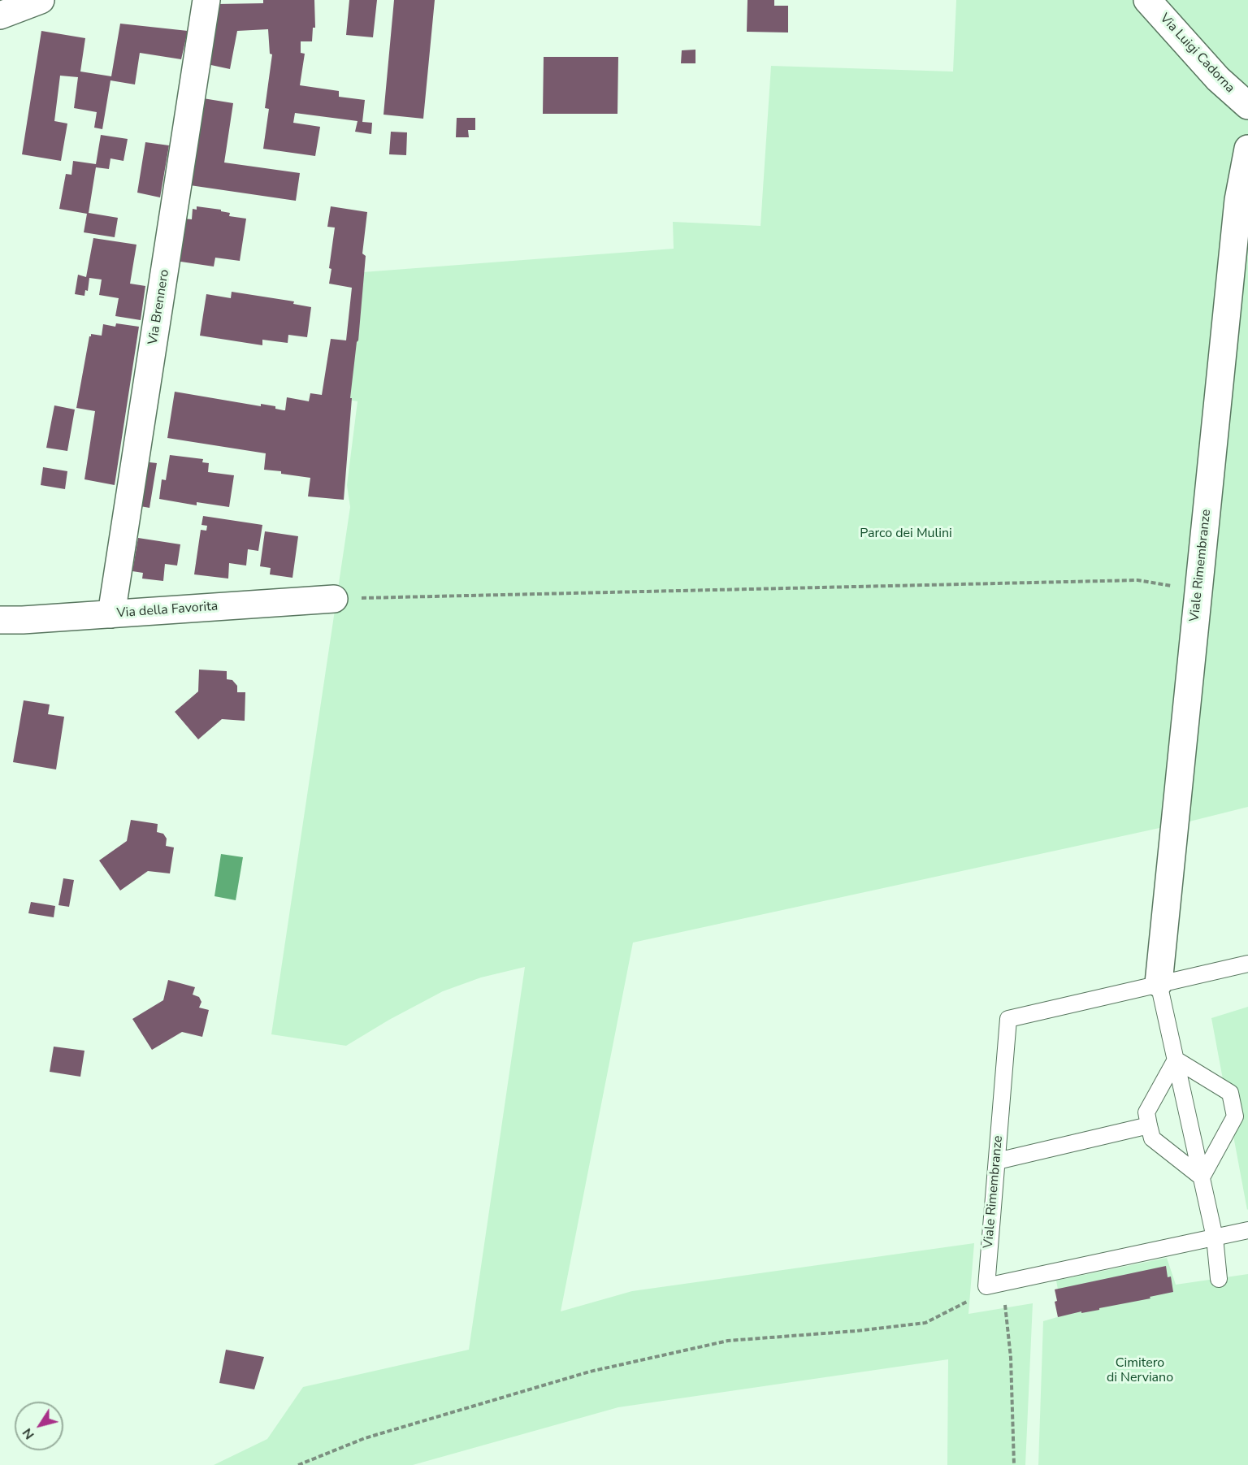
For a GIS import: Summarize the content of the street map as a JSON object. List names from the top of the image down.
{
  "streets": {
    "street": [
      "Via Luigi Cadorna",
      "Via Brennero",
      "Viale Rimembranze",
      "Via della Favorita"
    ]
  },
  "crossings": [
    ["Via Brennero", "Via della Favorita"]
  ],
  "parks": ["Parco dei Mulini", "Cimitero di Nerviano"],
  "north": "bottom left"
}
